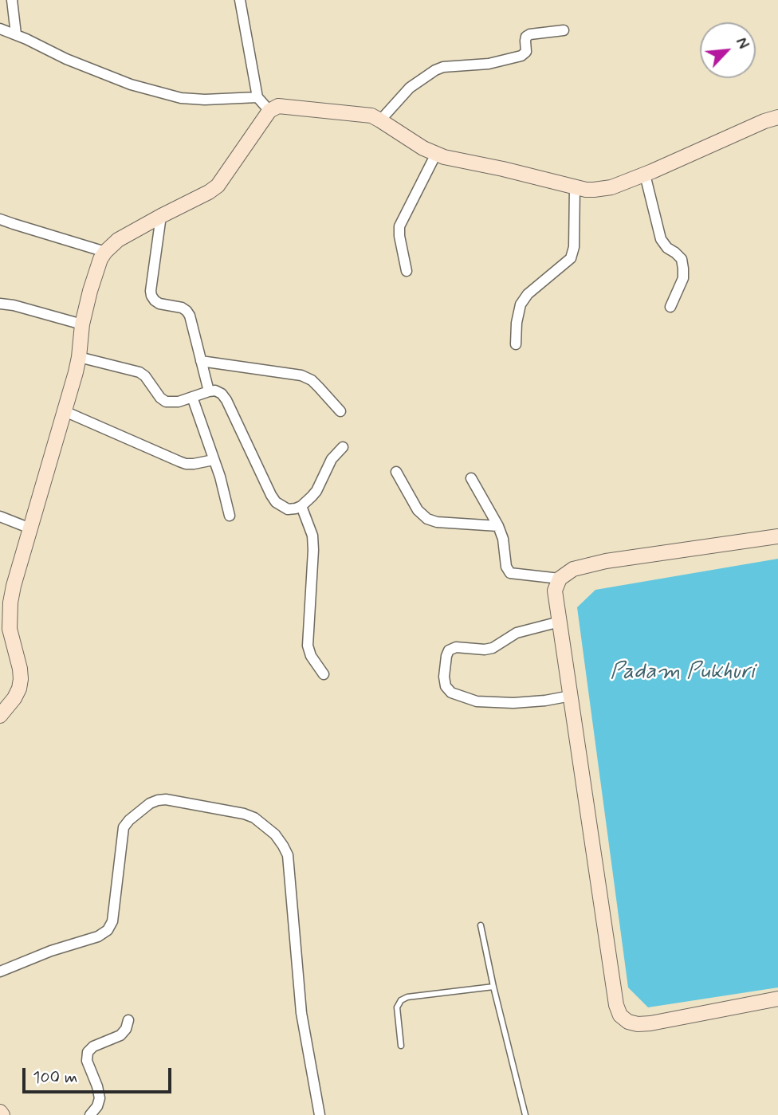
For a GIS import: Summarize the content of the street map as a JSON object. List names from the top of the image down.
{
  "water": ["Padam Pukhuri"],
  "scale_bar": "100 m",
  "north": "top right"
}
